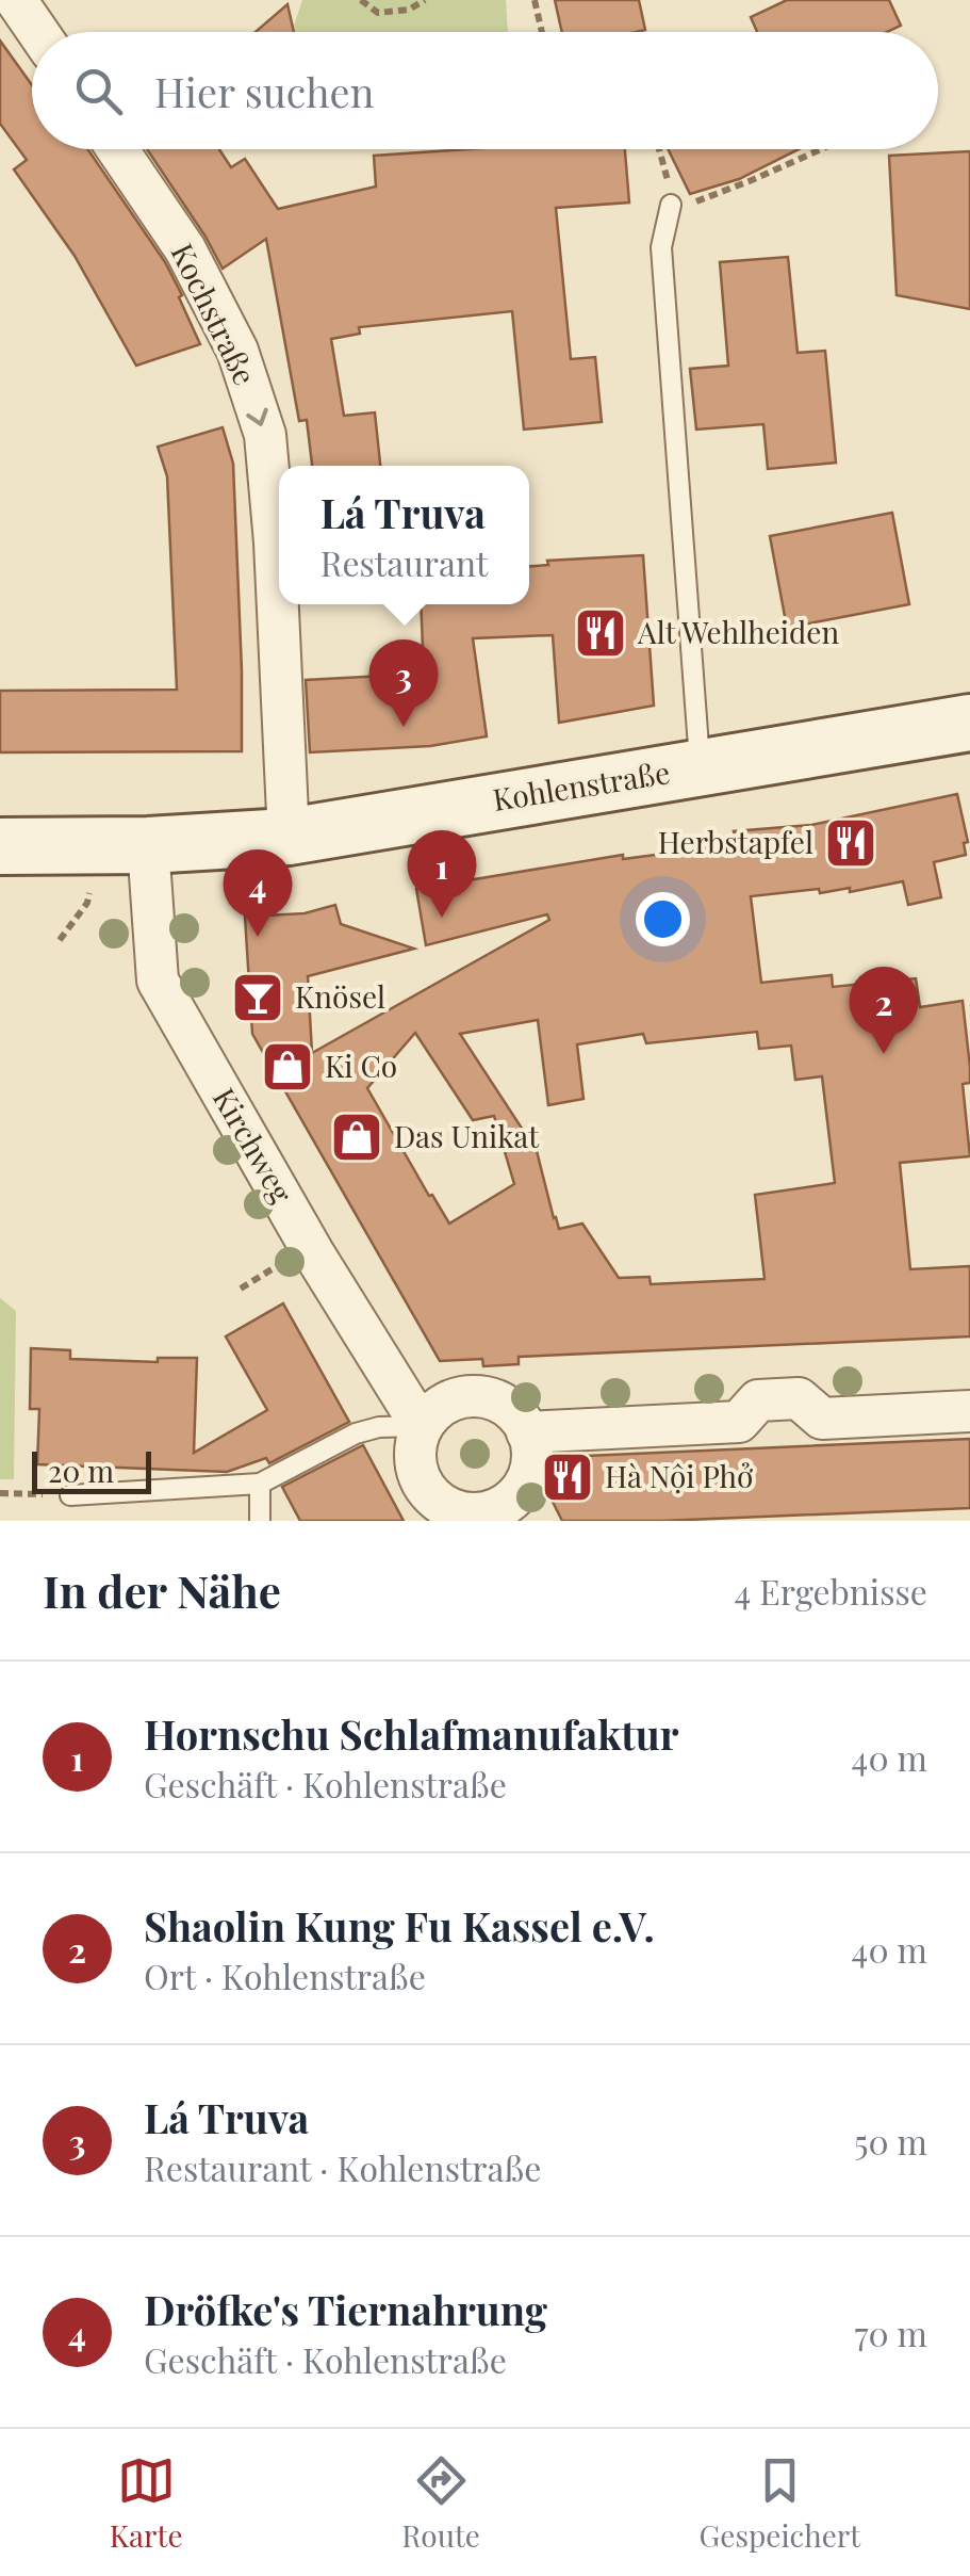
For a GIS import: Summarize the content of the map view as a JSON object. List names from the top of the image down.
{
  "streets": {
    "main road": ["Kohlenstraße"],
    "street": ["Kochstraße", "Kirchweg"]
  },
  "crossings": [
    ["Kochstraße", "Kohlenstraße"],
    ["Kohlenstraße", "Kirchweg"]
  ],
  "one_way": ["Kochstraße"],
  "places": {
    "restaurant": ["Alt Wehlheiden", "Herbstapfel", "Hà Nội Phở"],
    "bar": ["Knösel"],
    "shop": ["Ki Co", "Das Unikat"]
  },
  "scale_bar": "20 m",
  "page": {
    "search": "Hier suchen",
    "popup": ["Lá Truva", "Restaurant"],
    "pins": [
      "3",
      "1",
      "4",
      "2"
    ],
    "scale": "20 m",
    "heading": ["In der Nähe", "4 Ergebnisse"],
    "list": [
      {
        "mark": "1",
        "name": "Hornschu Schlafmanufaktur",
        "note": "Geschäft · Kohlenstraße",
        "value": "40 m"
      },
      {
        "mark": "2",
        "name": "Shaolin Kung Fu Kassel e.V.",
        "note": "Ort · Kohlenstraße",
        "value": "40 m"
      },
      {
        "mark": "3",
        "name": "Lá Truva",
        "note": "Restaurant · Kohlenstraße",
        "value": "50 m"
      },
      {
        "mark": "4",
        "name": "Dröfke's Tiernahrung",
        "note": "Geschäft · Kohlenstraße",
        "value": "70 m"
      }
    ],
    "nav": ["Karte", "Route", "Gespeichert"]
  }
}
